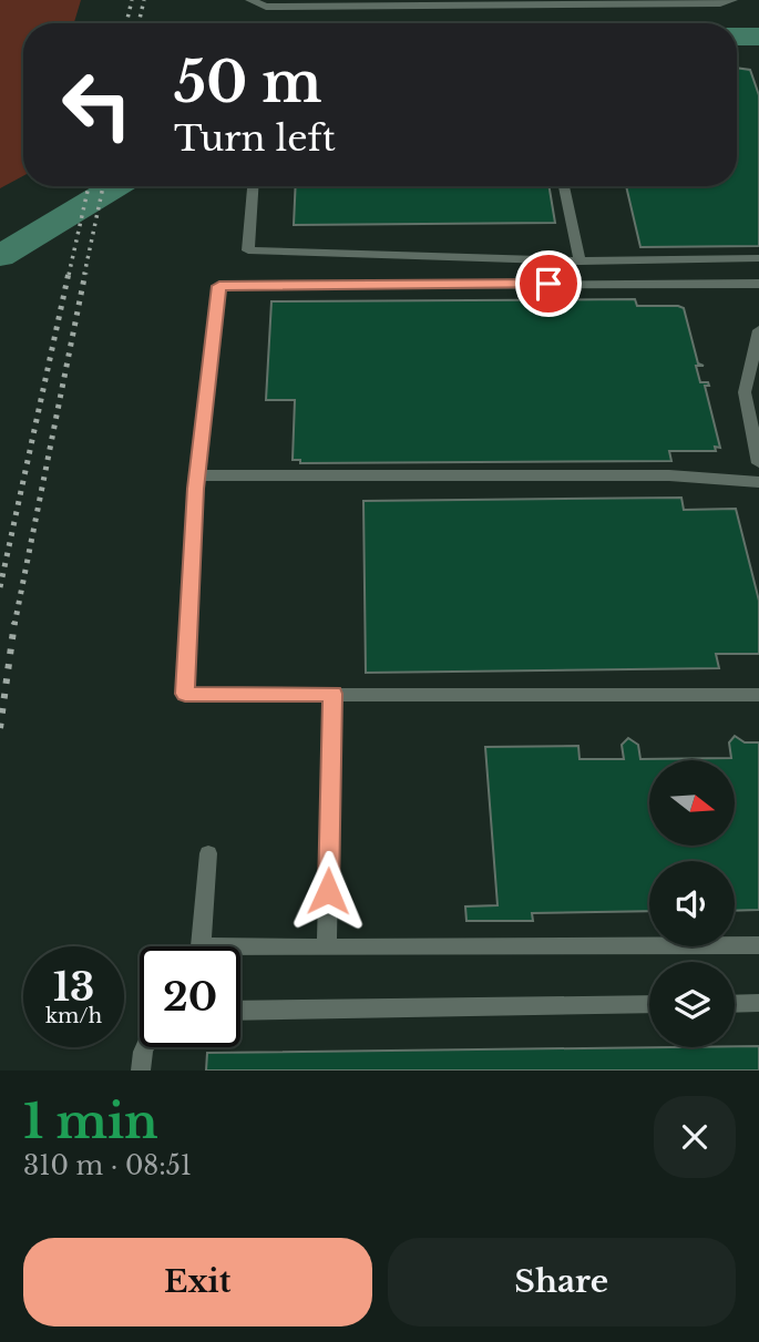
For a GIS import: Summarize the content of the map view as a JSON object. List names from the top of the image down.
{
  "north": "right",
  "page": {
    "turn": ["50 m", "Turn left"],
    "speed": "13 km/h",
    "limit": "20",
    "heading": ["1 min", "310 m · 08:51"],
    "buttons": ["Exit", "Share"]
  }
}
